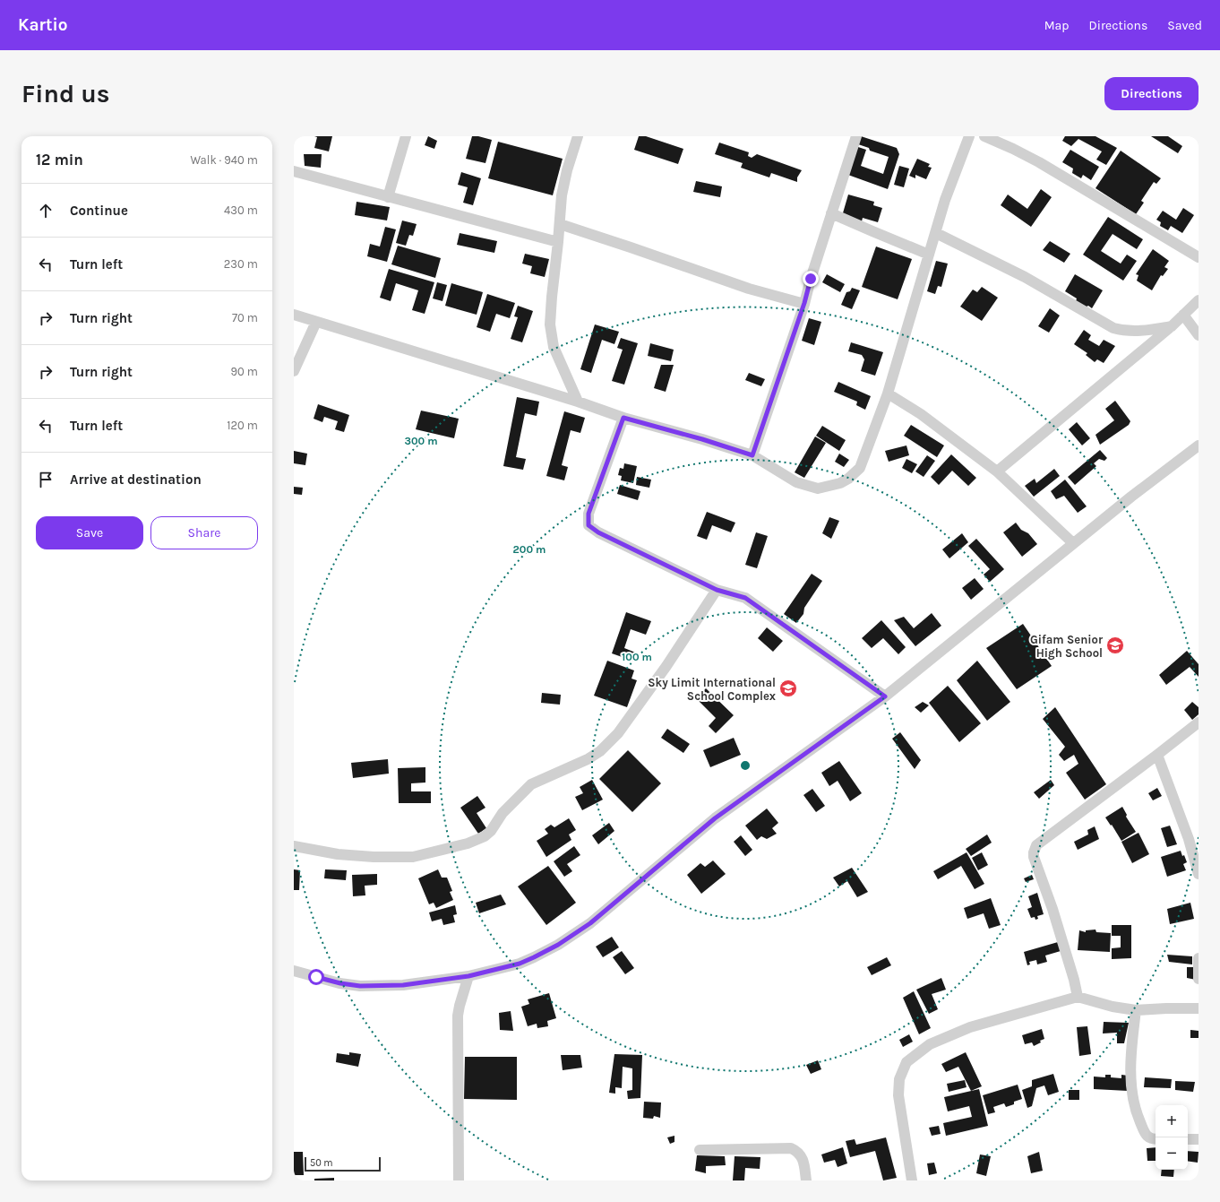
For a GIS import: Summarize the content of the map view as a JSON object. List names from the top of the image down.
{
  "places": {
    "school or university": ["Gifam Senior High School", "Sky Limit International School Complex"]
  },
  "scale_bar": "50 m",
  "page": {
    "header": "Kartio",
    "nav": ["Map", "Directions", "Saved"],
    "buttons": [
      "Directions",
      ["Save", "Share"]
    ],
    "title": "Find us",
    "heading": ["12 min", "Walk · 940 m"],
    "list": [
      ["Continue", "430 m"],
      ["Turn left", "230 m"],
      ["Turn right", "70 m"],
      ["Turn right", "90 m"],
      ["Turn left", "120 m"],
      "Arrive at destination"
    ],
    "map_buttons": ["+", "−"],
    "scale": "50 m"
  },
  "rings": ["300 m", "200 m", "100 m"]
}
